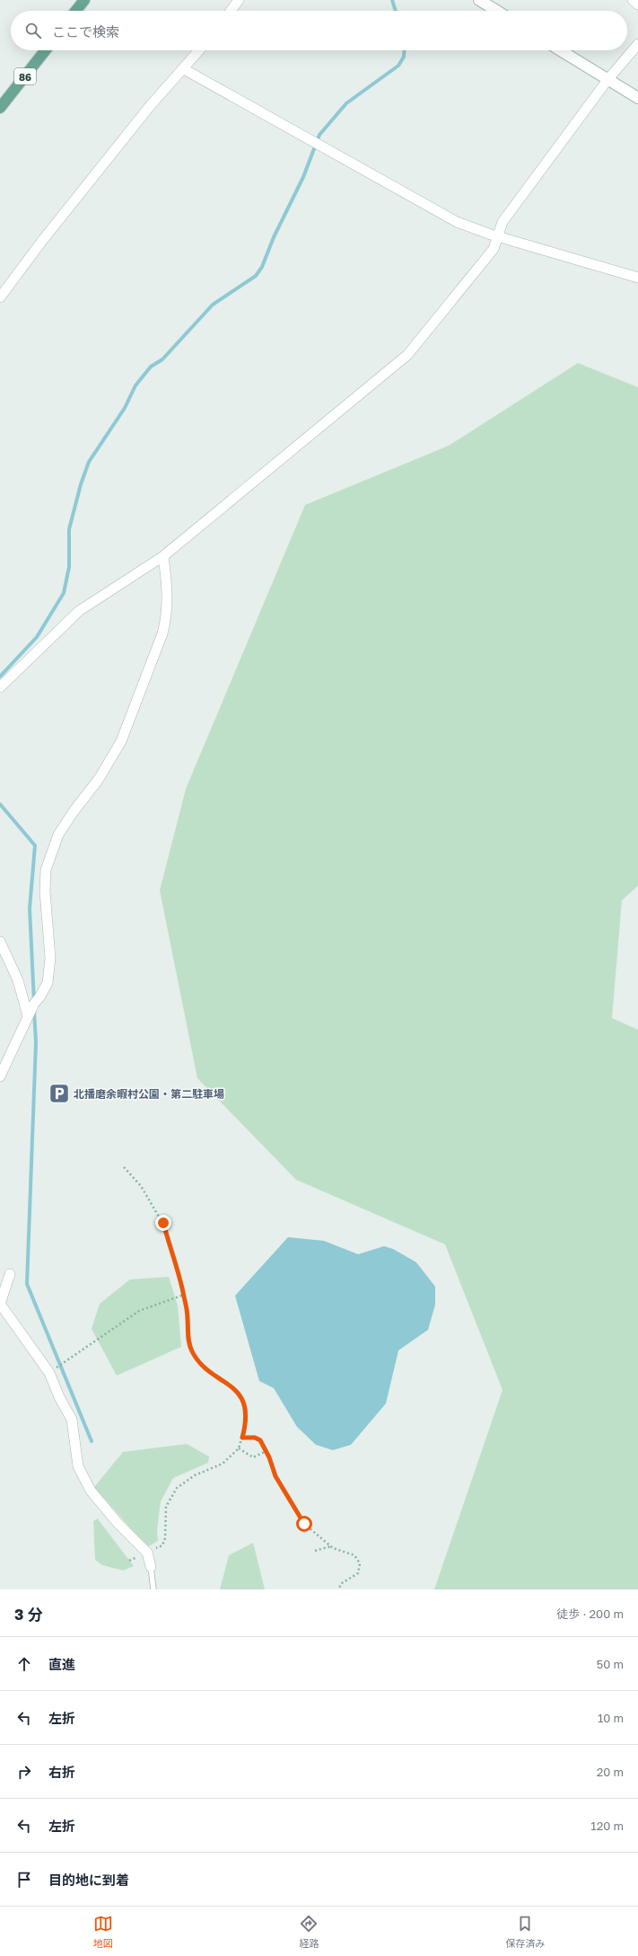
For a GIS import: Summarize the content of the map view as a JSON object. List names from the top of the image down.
{
  "streets": {
    "main road": ["86"]
  },
  "places": {
    "parking": ["北播磨余暇村公園・第二駐車場"]
  },
  "page": {
    "search": "ここで検索",
    "heading": ["3 分", "徒歩 · 200 m"],
    "list": [
      ["直進", "50 m"],
      ["左折", "10 m"],
      ["右折", "20 m"],
      ["左折", "120 m"],
      "目的地に到着"
    ],
    "nav": ["地図", "経路", "保存済み"]
  }
}
